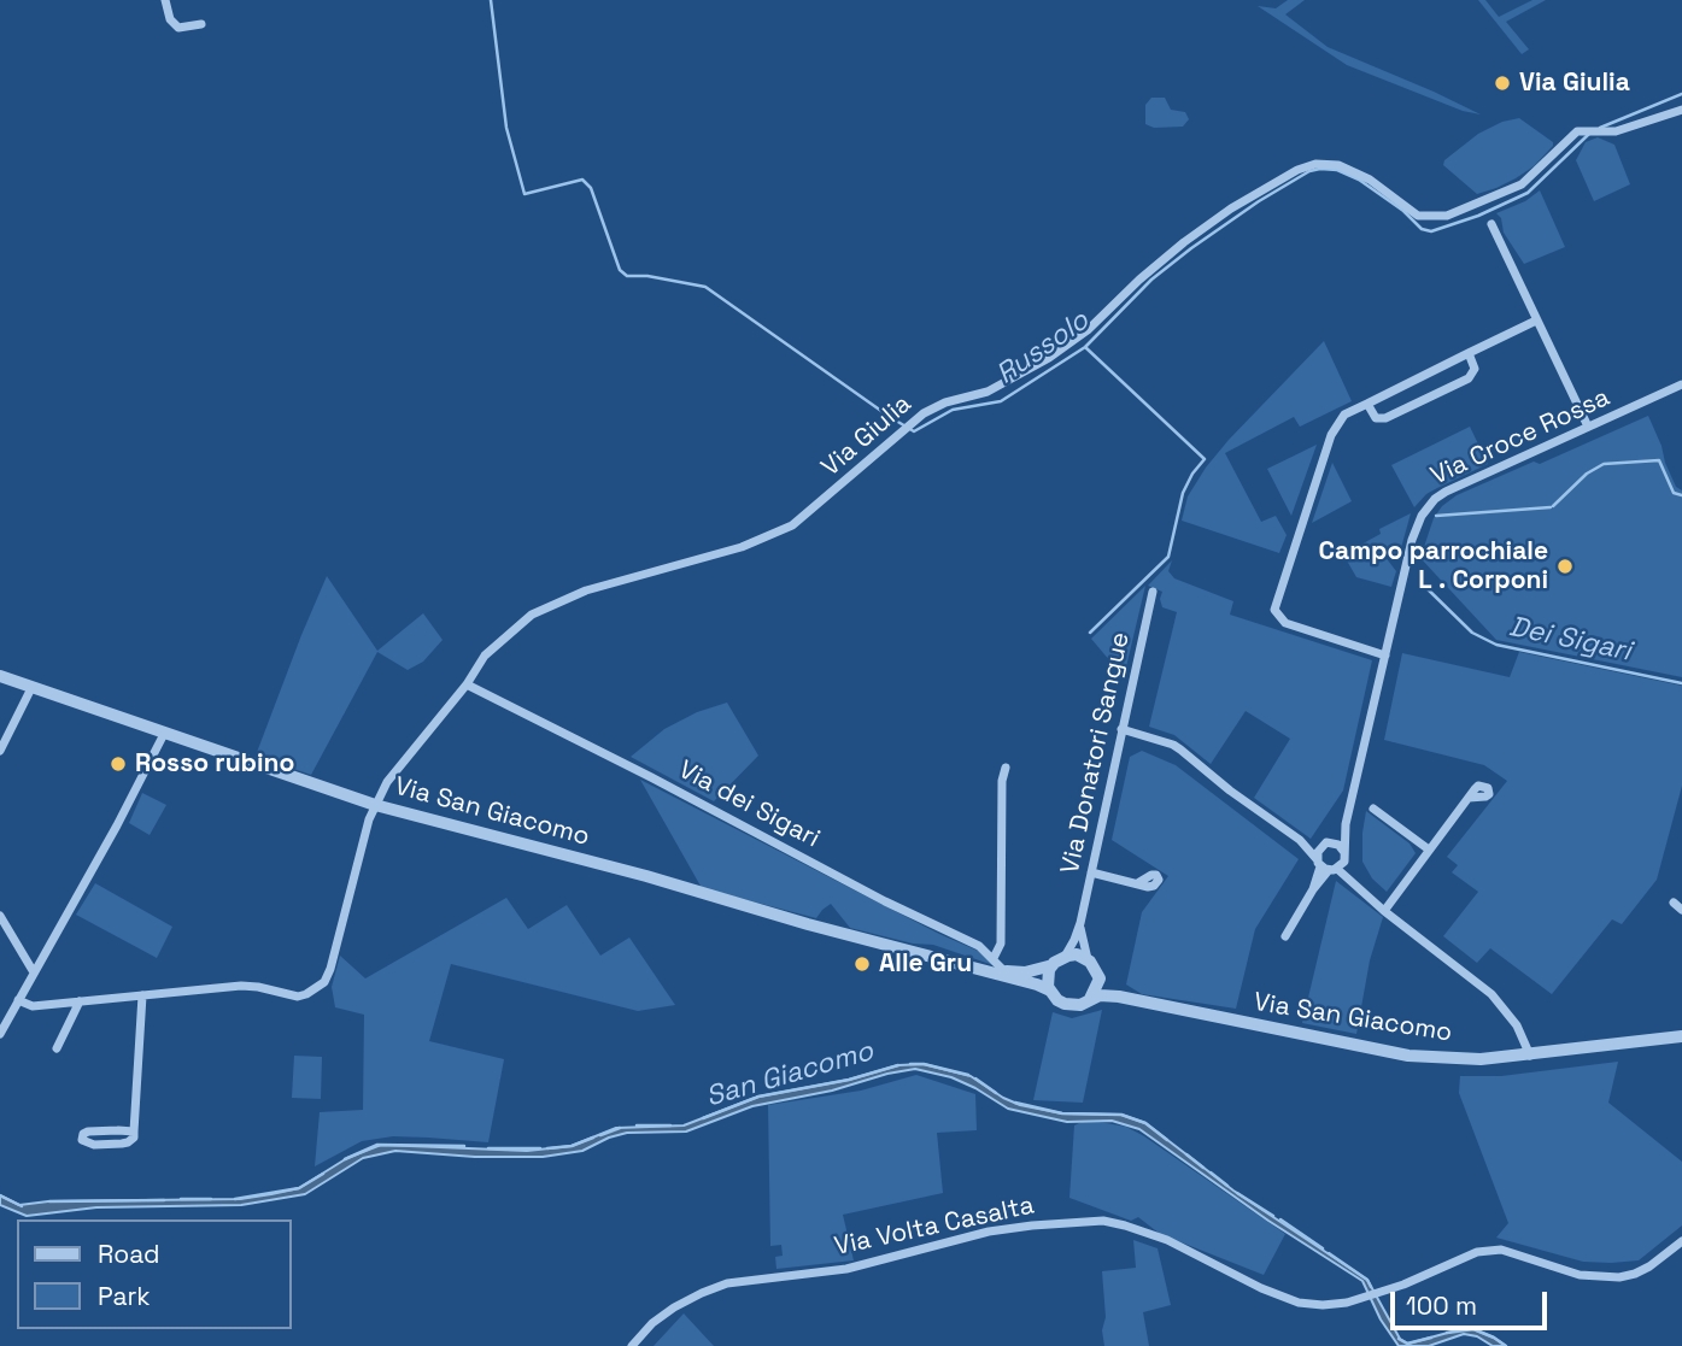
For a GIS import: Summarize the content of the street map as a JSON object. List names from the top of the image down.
{
  "streets": {
    "street": [
      "Via Giulia",
      "Via Croce Rossa",
      "Via Donatori Sangue",
      "Via dei Sigari",
      "Via San Giacomo",
      "Via Volta Casalta"
    ]
  },
  "crossings": [
    ["Via Giulia", "Via dei Sigari"],
    ["Via Giulia", "Via San Giacomo"],
    ["Via Donatori Sangue", "Via San Giacomo"],
    ["Via dei Sigari", "Via San Giacomo"]
  ],
  "water": ["Russolo", "Dei Sigari", "San Giacomo"],
  "places": [
    "Via Giulia",
    "Campo parrochiale L . Corponi",
    "Rosso rubino",
    "Alle Gru"
  ],
  "legend": ["Road", "Park"],
  "scale_bar": "100 m"
}
